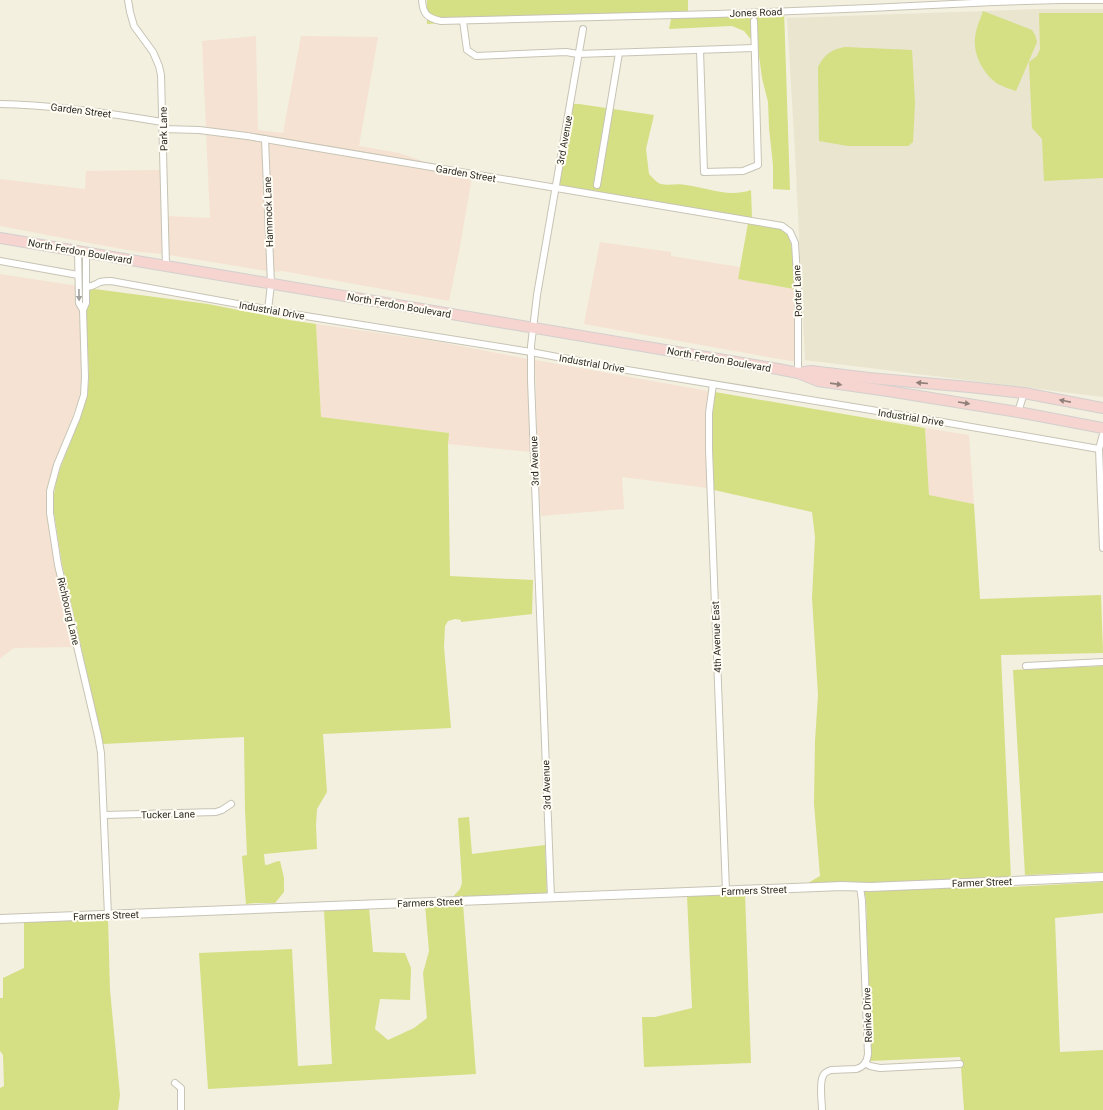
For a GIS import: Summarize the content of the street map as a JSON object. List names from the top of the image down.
{
  "streets": {
    "main road": ["North Ferdon Boulevard"],
    "street": [
      "Jones Road",
      "Garden Street",
      "Park Lane",
      "3rd Avenue",
      "Hammock Lane",
      "Porter Lane",
      "Industrial Drive",
      "Richbourg Lane",
      "4th Avenue East",
      "Tucker Lane",
      "Farmer Street",
      "Farmers Street",
      "Reinke Drive"
    ]
  },
  "crossings": [
    ["Garden Street", "Park Lane"],
    ["Garden Street", "3rd Avenue"],
    ["Garden Street", "Hammock Lane"],
    ["Garden Street", "Porter Lane"],
    ["Park Lane", "North Ferdon Boulevard"],
    ["3rd Avenue", "North Ferdon Boulevard"],
    ["3rd Avenue", "Industrial Drive"],
    ["3rd Avenue", "Farmers Street"],
    ["Hammock Lane", "North Ferdon Boulevard"],
    ["Hammock Lane", "Industrial Drive"],
    ["North Ferdon Boulevard", "Porter Lane"],
    ["North Ferdon Boulevard", "Richbourg Lane"],
    ["Industrial Drive", "Richbourg Lane"],
    ["Industrial Drive", "4th Avenue East"],
    ["Richbourg Lane", "Tucker Lane"],
    ["Richbourg Lane", "Farmers Street"],
    ["4th Avenue East", "Farmers Street"],
    ["Farmer Street", "Farmers Street"],
    ["Farmer Street", "Reinke Drive"],
    ["Farmers Street", "Reinke Drive"]
  ]
}
